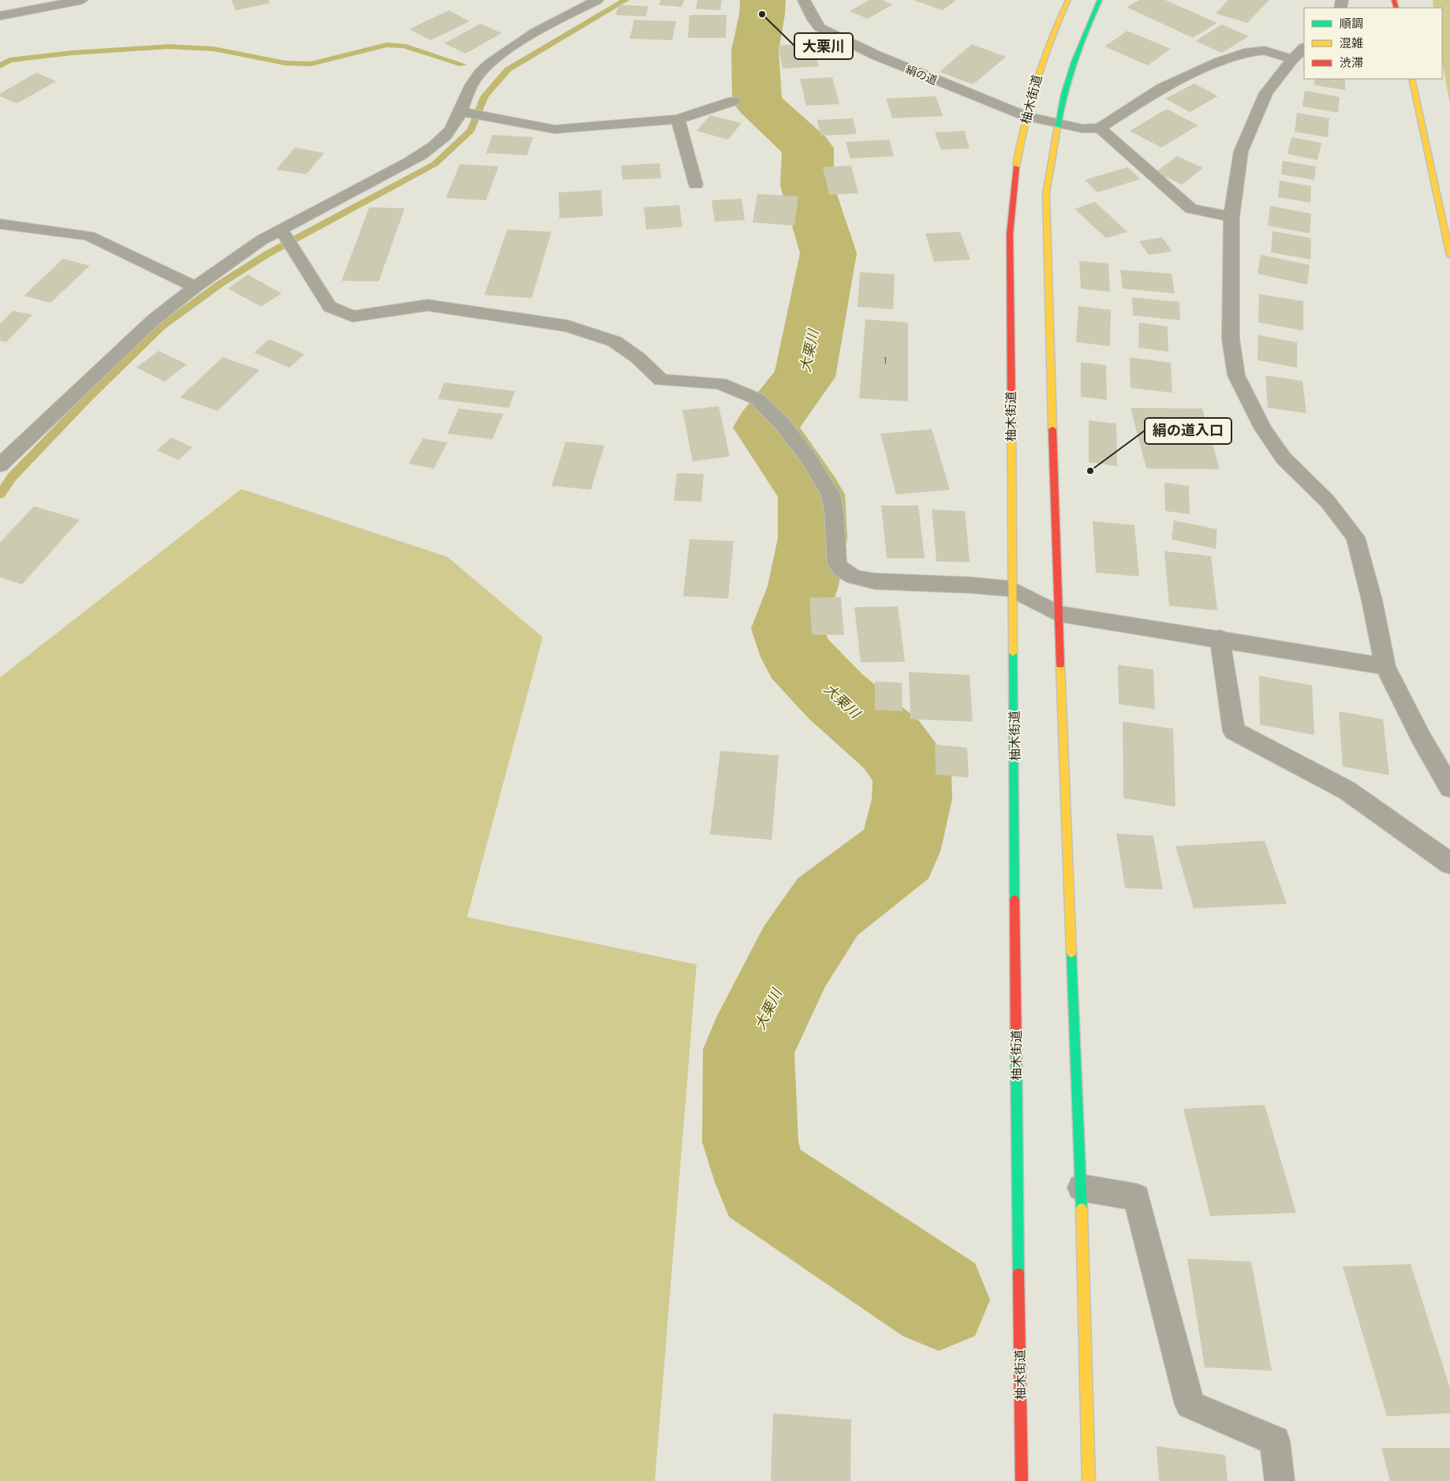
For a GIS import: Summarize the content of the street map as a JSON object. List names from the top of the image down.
{
  "streets": {
    "main road": ["柚木街道"],
    "street": ["絹の道"]
  },
  "crossings": [
    ["絹の道", "柚木街道"]
  ],
  "water": ["大栗川"],
  "places": ["大栗川", "絹の道入口"],
  "house_numbers": ["1"],
  "legend": ["順調", "混雑", "渋滞"]
}
